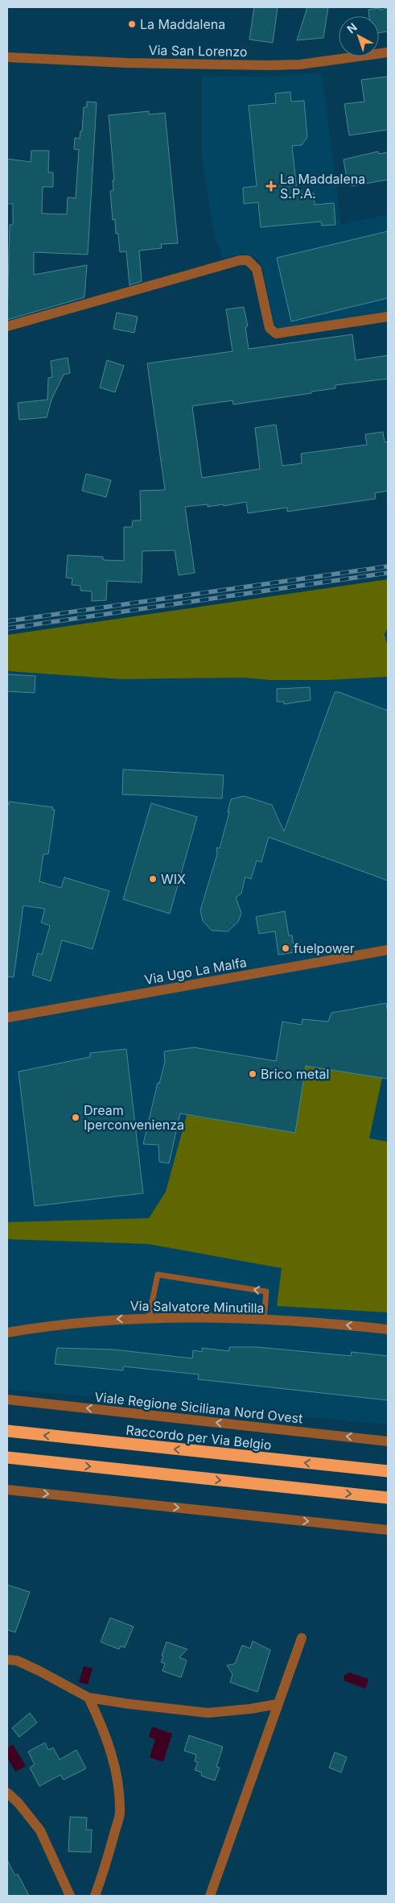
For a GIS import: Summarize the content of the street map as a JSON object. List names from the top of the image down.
{
  "streets": {
    "highway": ["Raccordo per Via Belgio"],
    "street": [
      "Via San Lorenzo",
      "Via Ugo La Malfa",
      "Via Salvatore Minutilla",
      "Viale Regione Siciliana Nord Ovest"
    ]
  },
  "one_way": ["Via Salvatore Minutilla"],
  "places": {
    "other": [
      "La Maddalena",
      "WIX",
      "fuelpower",
      "Brico metal",
      "Dream Iperconvenienza"
    ],
    "health": ["La Maddalena S.P.A."]
  },
  "north": "top left"
}
